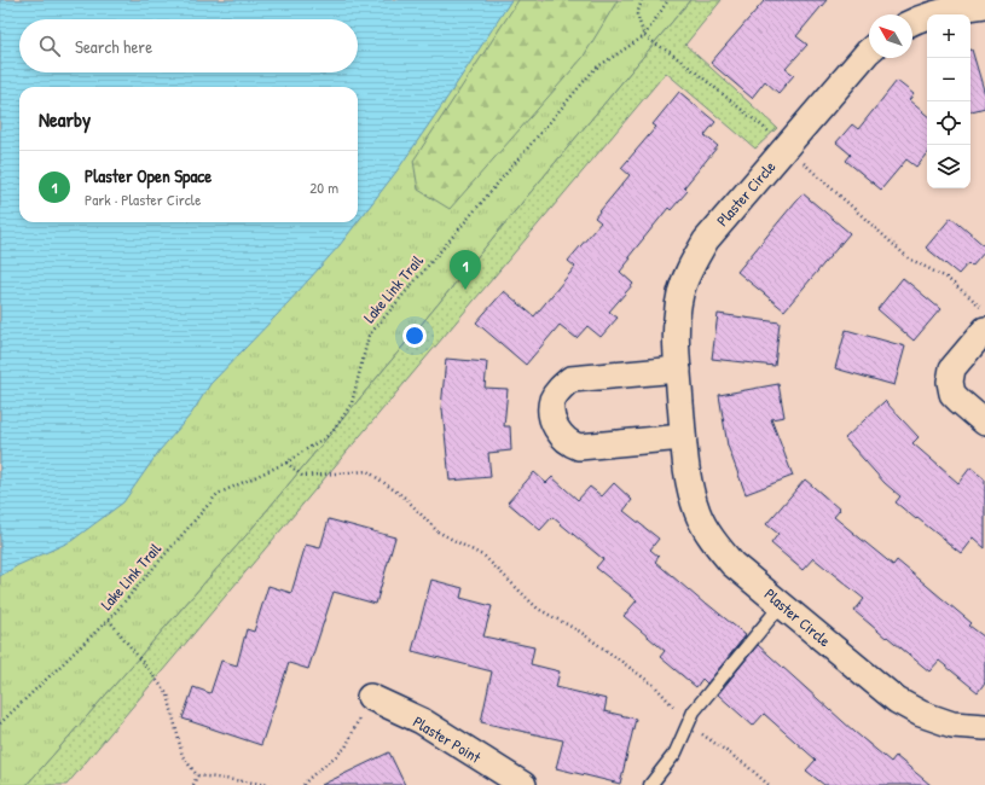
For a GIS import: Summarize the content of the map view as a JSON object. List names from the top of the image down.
{
  "streets": {
    "street": ["Plaster Circle", "Plaster Point"],
    "path": ["Lake Link Trail"]
  },
  "north": "top left",
  "page": {
    "map_buttons": ["+", "−"],
    "search": "Search here",
    "heading": "Nearby",
    "list": [
      {
        "mark": "1",
        "name": "Plaster Open Space",
        "note": "Park · Plaster Circle",
        "value": "20 m"
      }
    ],
    "pins": "1"
  }
}
